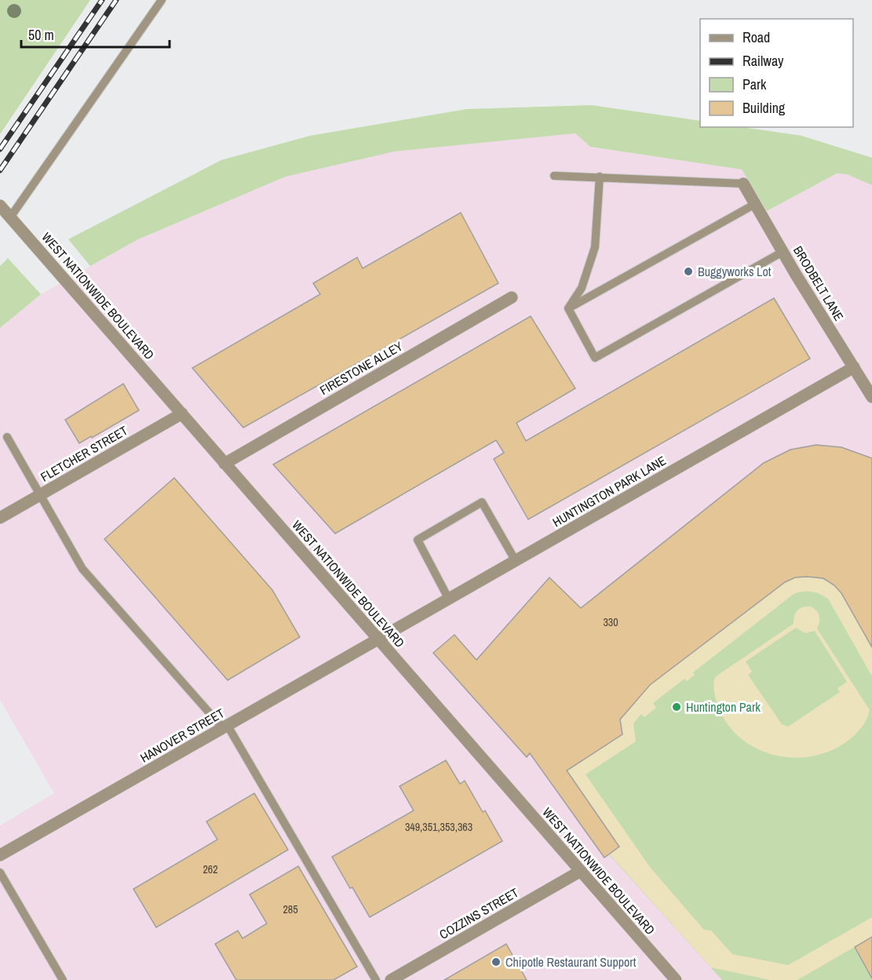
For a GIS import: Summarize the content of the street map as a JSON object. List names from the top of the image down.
{
  "streets": {
    "street": [
      "BRODBELT LANE",
      "WEST NATIONWIDE BOULEVARD",
      "FIRESTONE ALLEY",
      "FLETCHER STREET",
      "HUNTINGTON PARK LANE",
      "HANOVER STREET",
      "COZZINS STREET"
    ]
  },
  "crossings": [
    ["BRODBELT LANE", "HUNTINGTON PARK LANE"],
    ["WEST NATIONWIDE BOULEVARD", "FIRESTONE ALLEY"],
    ["WEST NATIONWIDE BOULEVARD", "FLETCHER STREET"],
    ["WEST NATIONWIDE BOULEVARD", "HUNTINGTON PARK LANE"],
    ["WEST NATIONWIDE BOULEVARD", "HANOVER STREET"],
    ["WEST NATIONWIDE BOULEVARD", "COZZINS STREET"],
    ["HUNTINGTON PARK LANE", "HANOVER STREET"]
  ],
  "places": ["Buggyworks Lot", "Huntington Park", "Chipotle Restaurant Support"],
  "house_numbers": [
    "330",
    "349,351,353,363",
    "262",
    "285"
  ],
  "legend": [
    "Road",
    "Railway",
    "Park",
    "Building"
  ],
  "scale_bar": "50 m"
}
